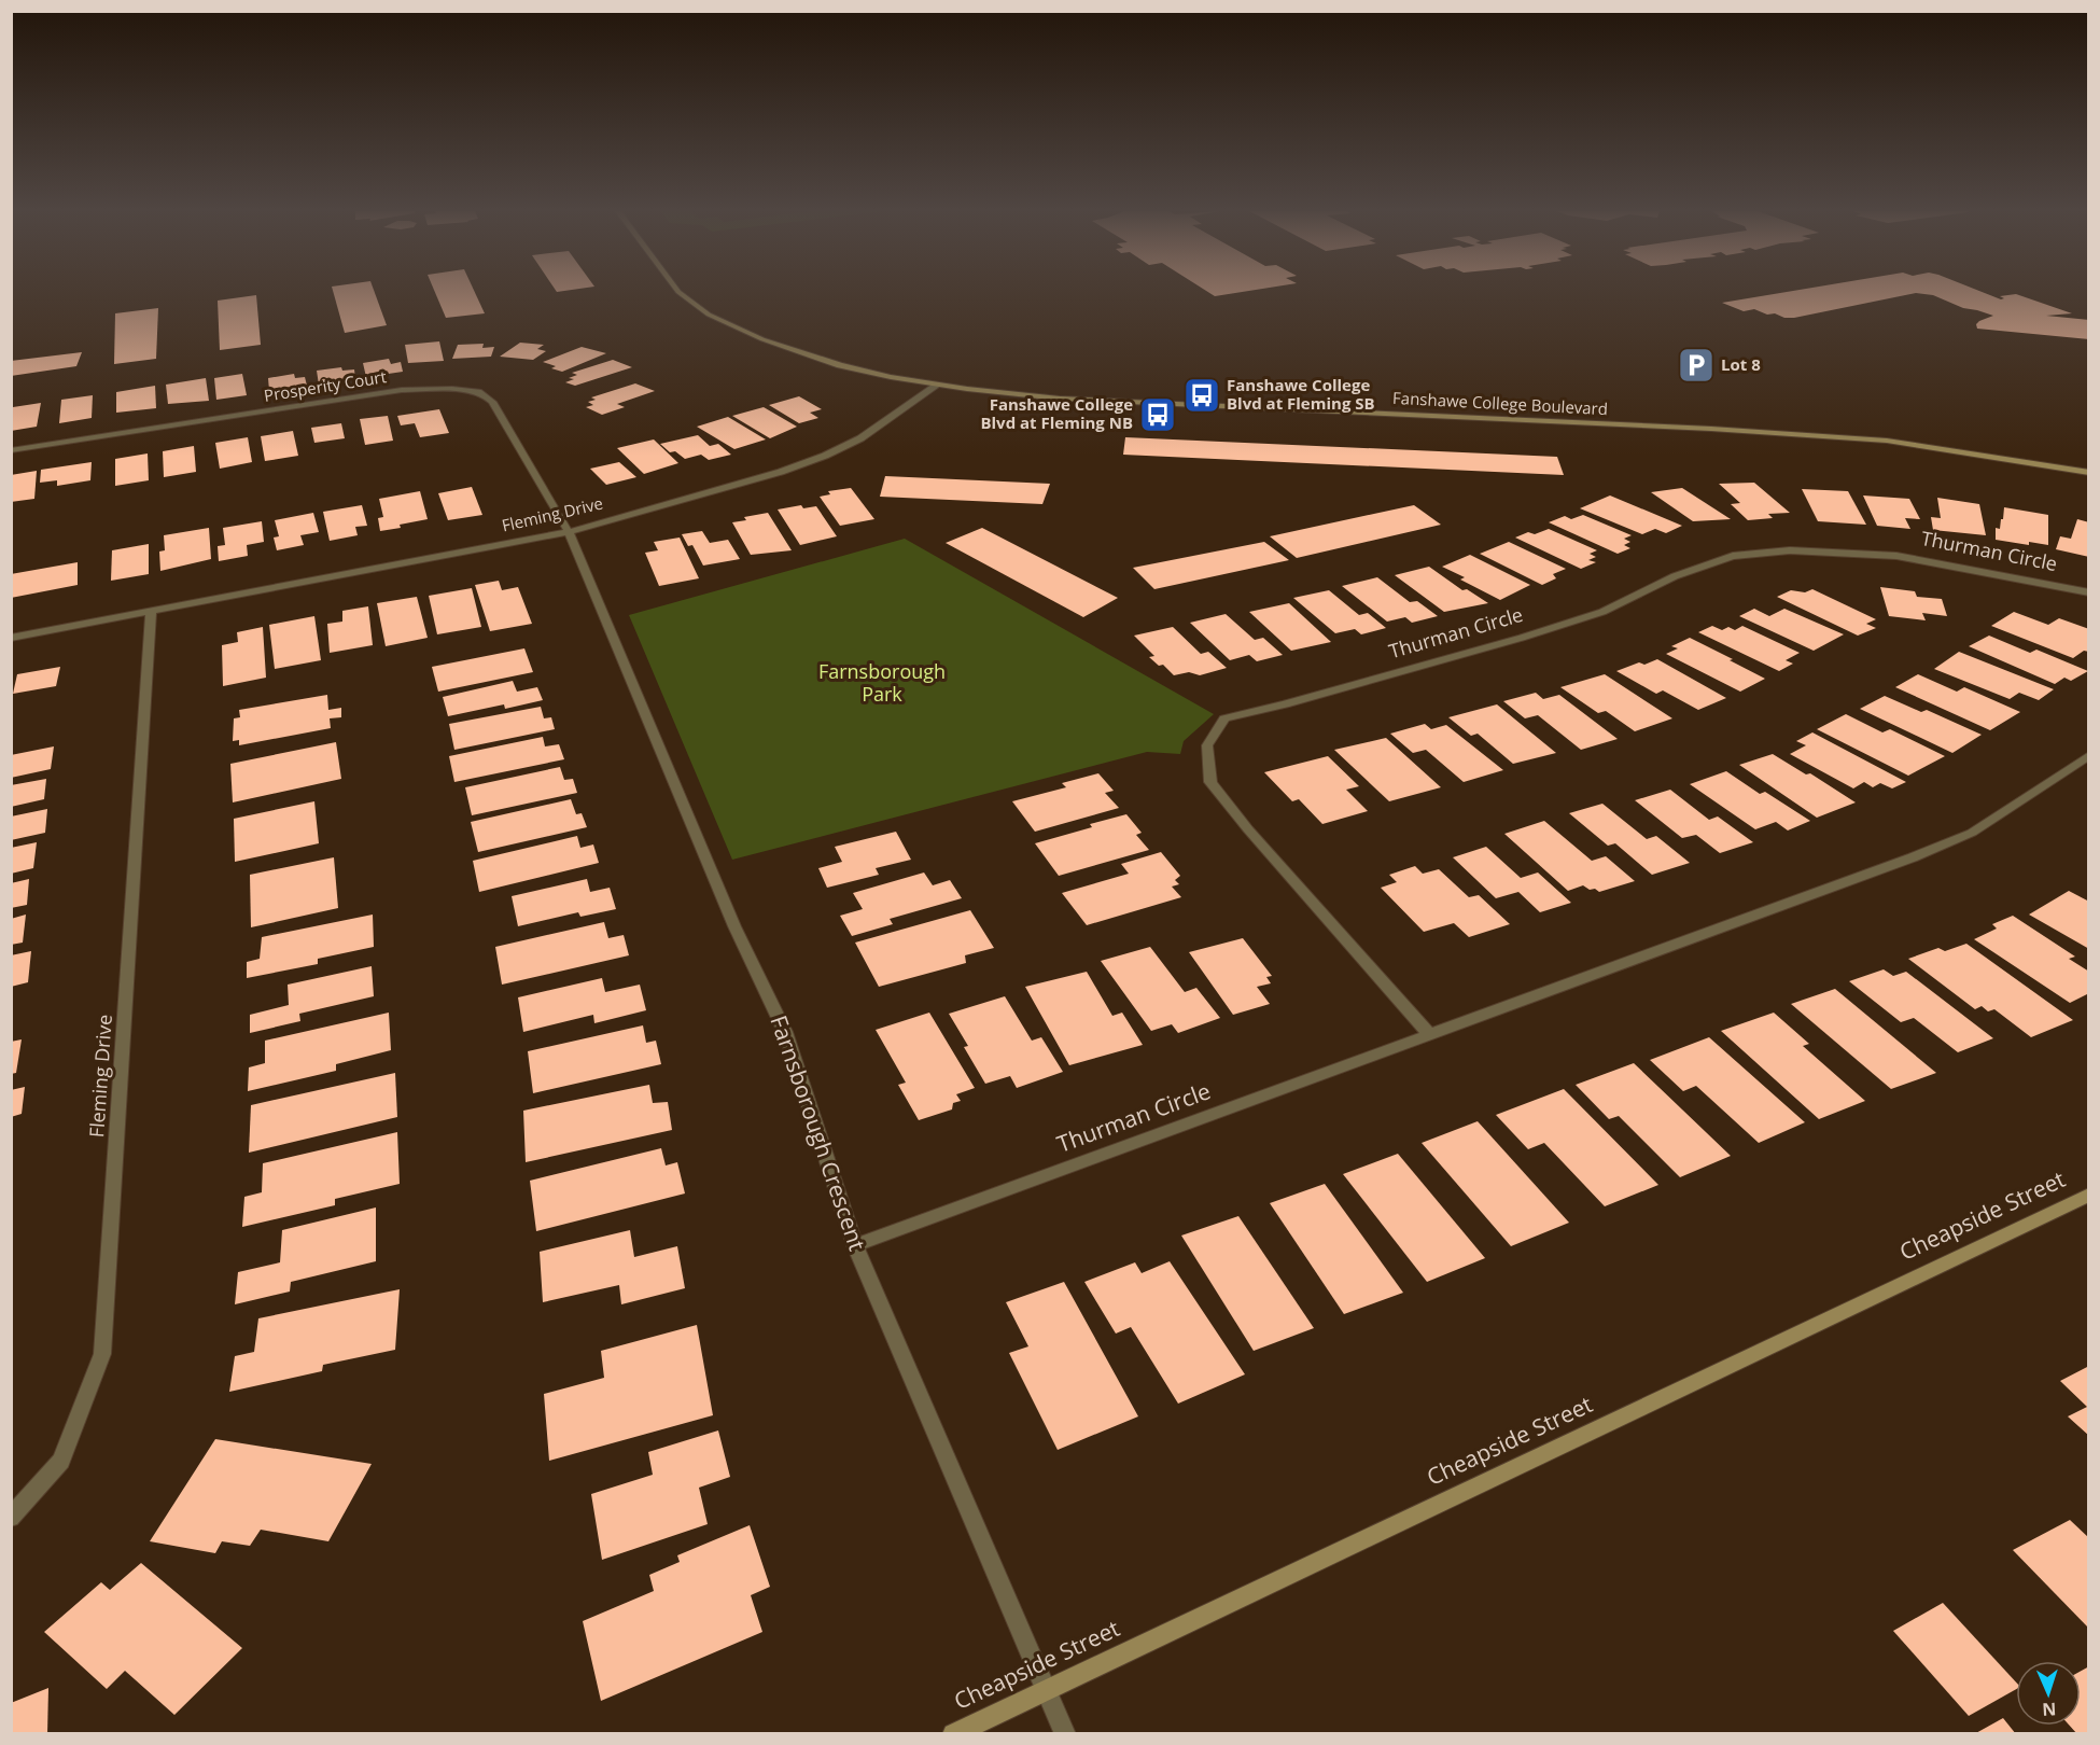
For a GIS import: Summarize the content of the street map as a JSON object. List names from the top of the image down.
{
  "streets": {
    "street": [
      "Prosperity Court",
      "Fanshawe College Boulevard",
      "Fleming Drive",
      "Thurman Circle",
      "Farnsborough Crescent",
      "Cheapside Street"
    ]
  },
  "crossings": [
    ["Prosperity Court", "Fleming Drive"],
    ["Prosperity Court", "Farnsborough Crescent"],
    ["Fanshawe College Boulevard", "Fleming Drive"],
    ["Fleming Drive", "Farnsborough Crescent"],
    ["Thurman Circle", "Farnsborough Crescent"],
    ["Farnsborough Crescent", "Cheapside Street"]
  ],
  "parks": ["Farnsborough Park"],
  "places": {
    "parking": ["Lot 8"],
    "bus stop": ["Fanshawe College Blvd at Fleming SB", "Fanshawe College Blvd at Fleming NB"]
  },
  "north": "bottom"
}
